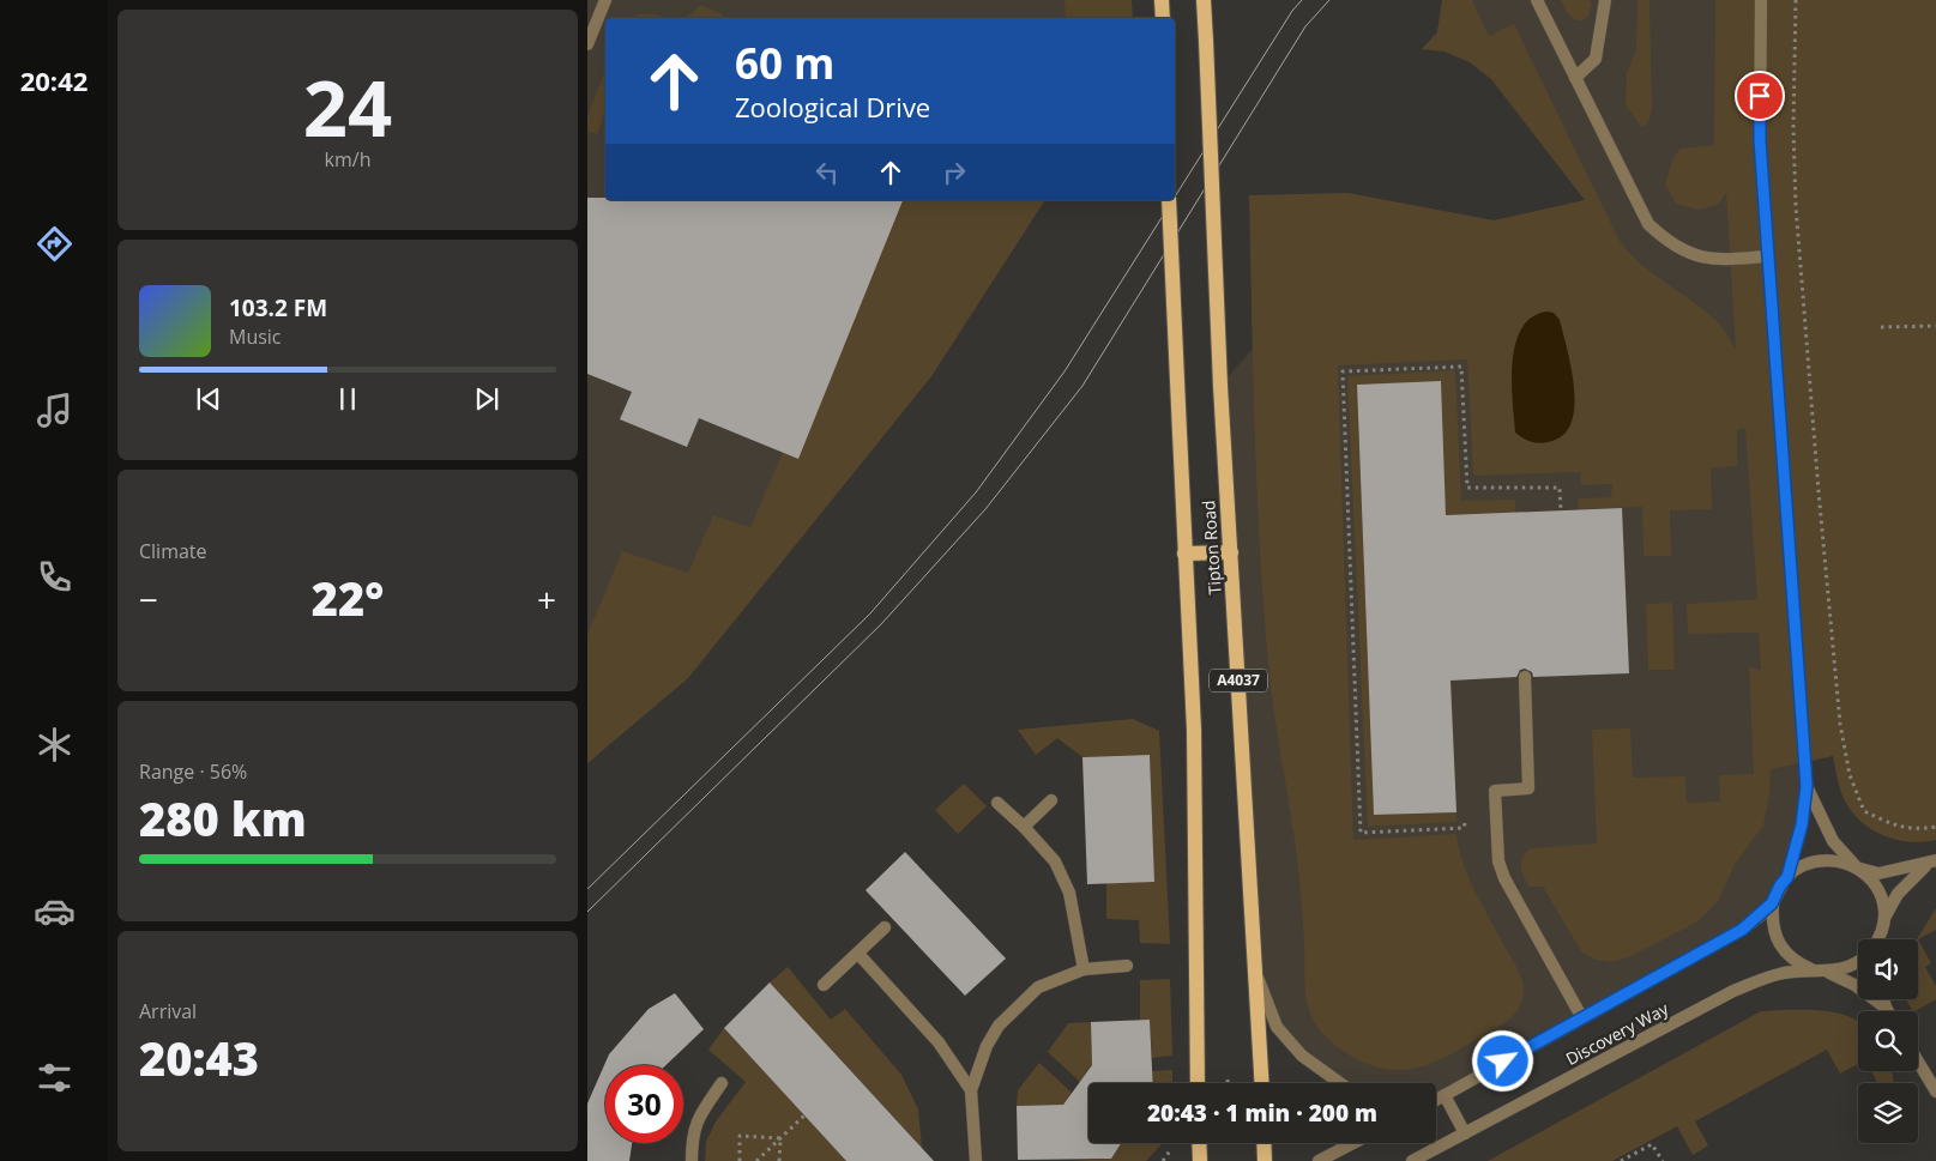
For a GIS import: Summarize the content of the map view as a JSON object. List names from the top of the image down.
{
  "streets": {
    "main road": ["Tipton Road", "A4037"],
    "street": ["Discovery Way"]
  },
  "page": {
    "tabs": "20:42",
    "tile": [
      ["24", "km/h"],
      "Climate",
      ["Range · 56%", "280 km"],
      ["Arrival", "20:43"]
    ],
    "turn": ["60 m", "Zoological Drive"],
    "song": ["103.2 FM", "Music"],
    "heat": ["−", "22°", "+"],
    "limit": "30",
    "trip": "20:43 · 1 min · 200 m"
  }
}
